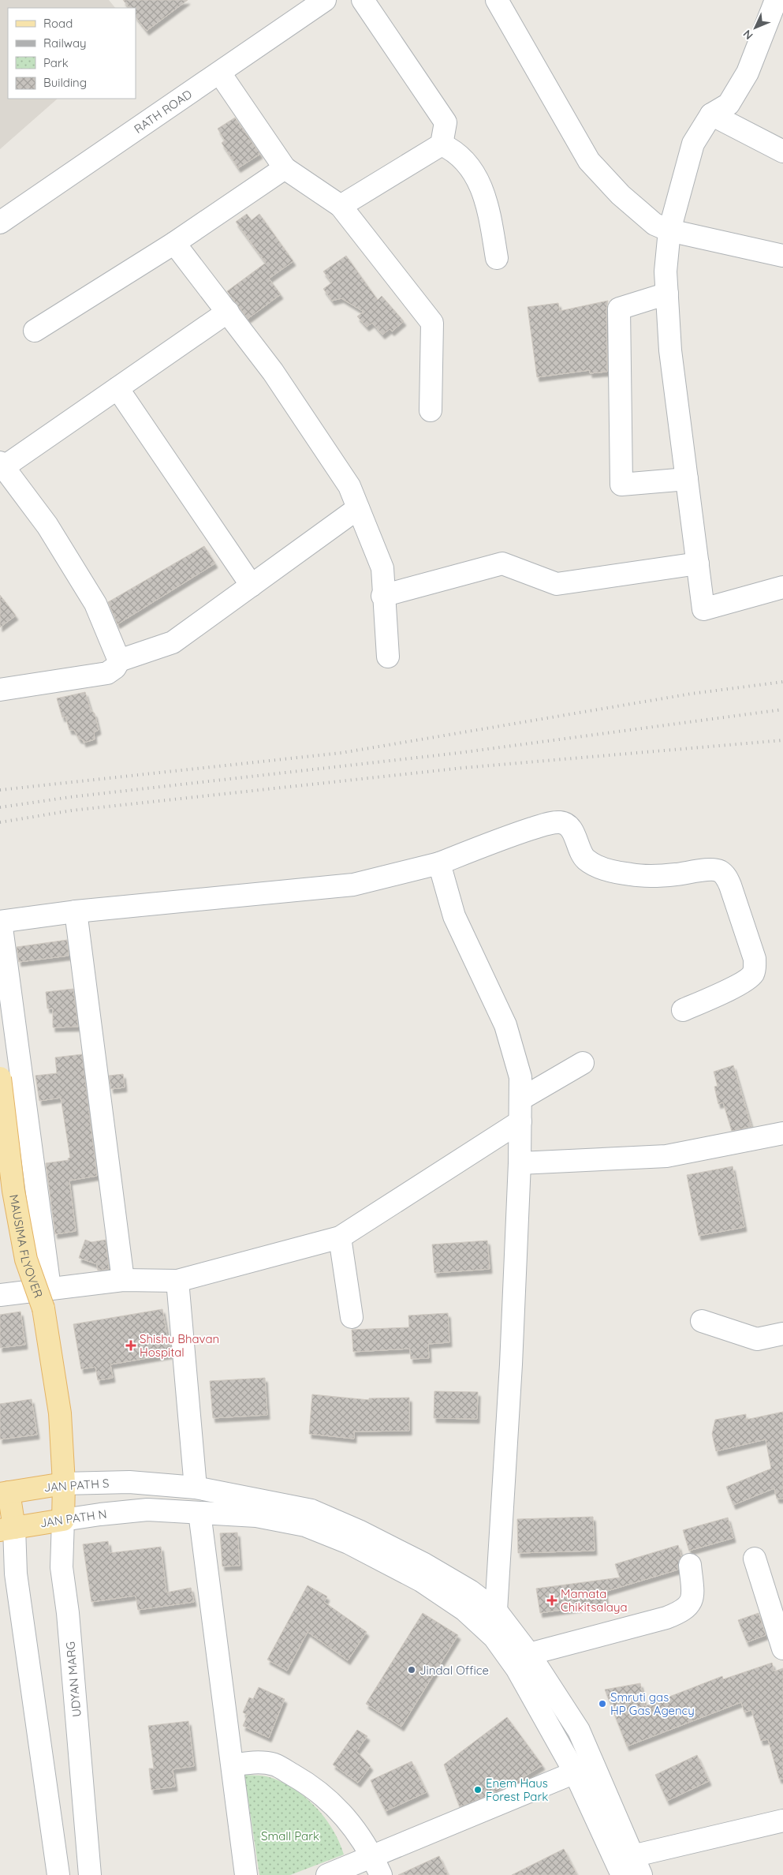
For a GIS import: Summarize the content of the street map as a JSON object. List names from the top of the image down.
{
  "streets": {
    "main road": [
      "MAUSIMA FLYOVER",
      "JAN PATH S",
      "JAN PATH N",
      "UDYAN MARG"
    ],
    "street": ["RATH ROAD"]
  },
  "crossings": [
    ["MAUSIMA FLYOVER", "JAN PATH S"],
    ["MAUSIMA FLYOVER", "UDYAN MARG"],
    ["JAN PATH S", "JAN PATH N"],
    ["JAN PATH S", "UDYAN MARG"],
    ["JAN PATH N", "UDYAN MARG"]
  ],
  "parks": ["Small Park"],
  "places": {
    "health": ["Shishu Bhavan Hospital", "Mamata Chikitsalaya"],
    "other": ["Jindal Office", "Smruti gas HP Gas Agency", "Enem Haus Forest Park"]
  },
  "legend": [
    "Road",
    "Railway",
    "Park",
    "Building"
  ],
  "north": "bottom left"
}
